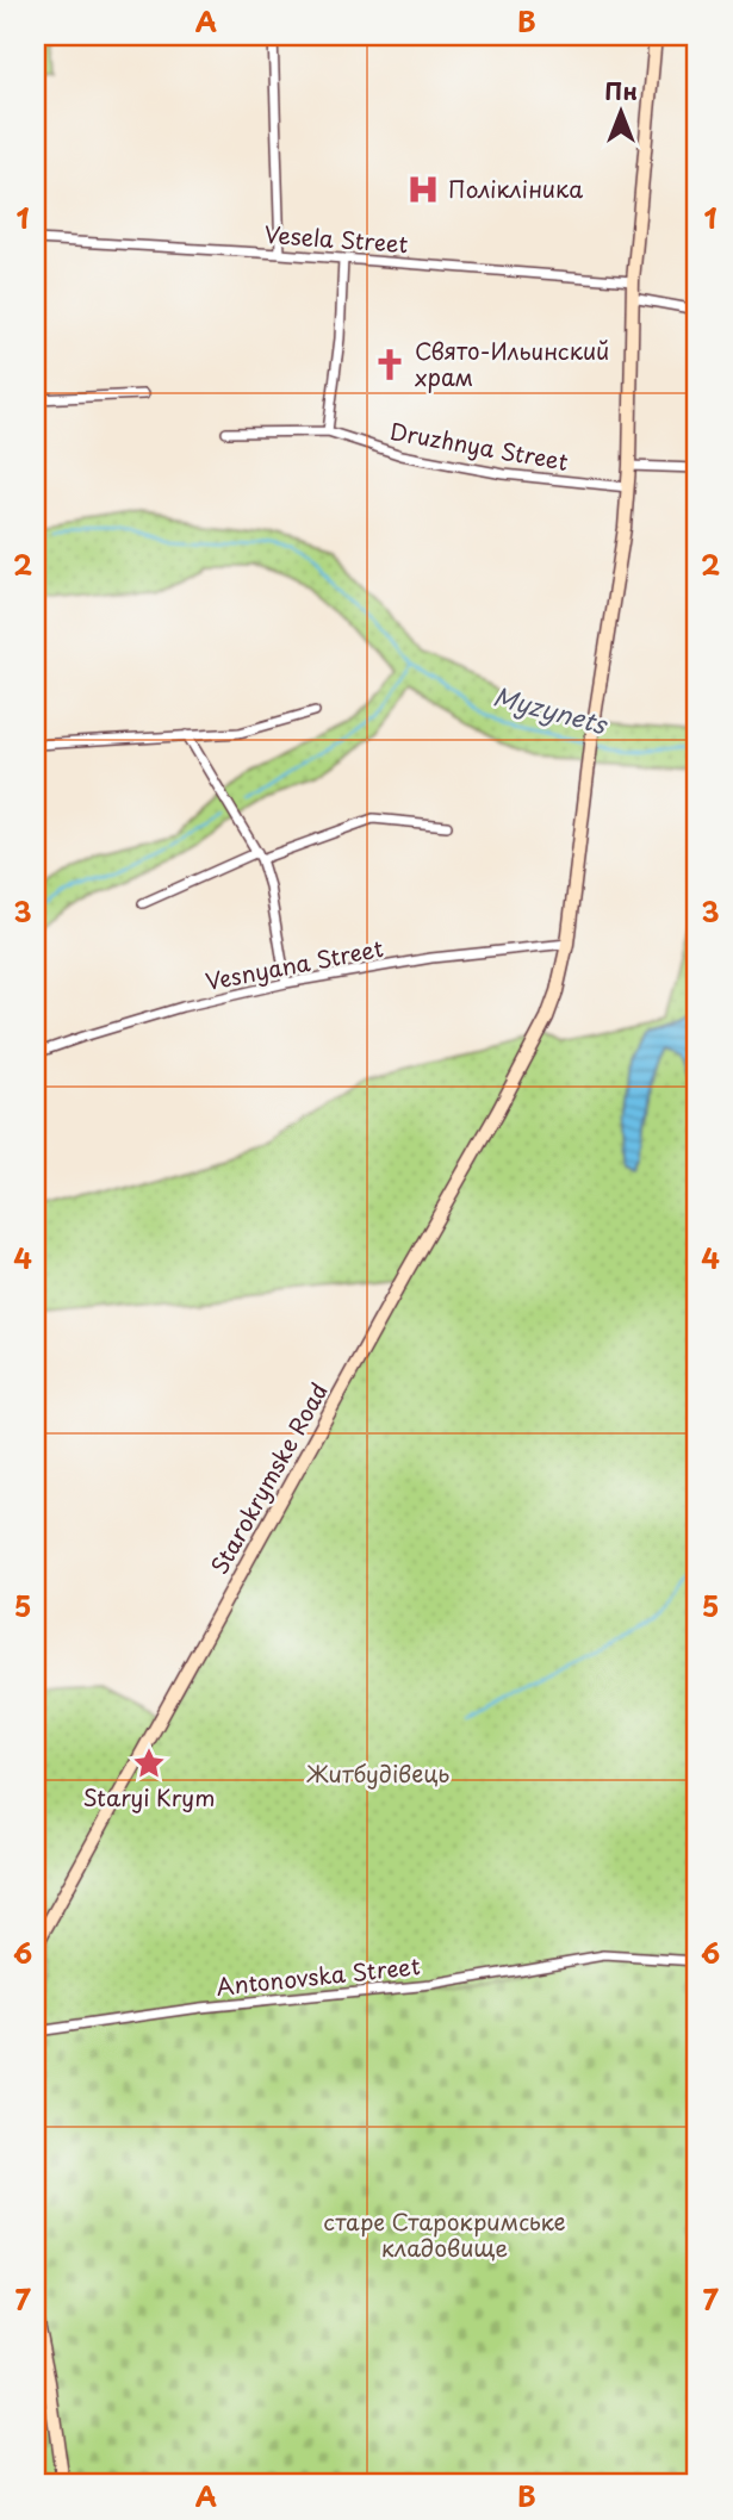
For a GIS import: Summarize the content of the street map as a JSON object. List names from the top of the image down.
{
  "streets": {
    "street": [
      "Vesela Street",
      "Druzhnya Street",
      "Vesnyana Street",
      "Starokrymske Road",
      "Antonovska Street"
    ]
  },
  "crossings": [
    ["Vesela Street", "Starokrymske Road"],
    ["Druzhnya Street", "Starokrymske Road"],
    ["Vesnyana Street", "Starokrymske Road"]
  ],
  "water": ["Myzynets"],
  "parks": ["Житбудівець", "старе Старокримське кладовище"],
  "places": {
    "hospital": ["Полікліника"],
    "church": ["Свято-Ильинский храм"],
    "place": ["Staryi Krym"]
  },
  "north": "top",
  "grid": {
    "columns": ["A", "B"],
    "rows": [
      "1",
      "2",
      "3",
      "4",
      "5",
      "6",
      "7"
    ]
  }
}
